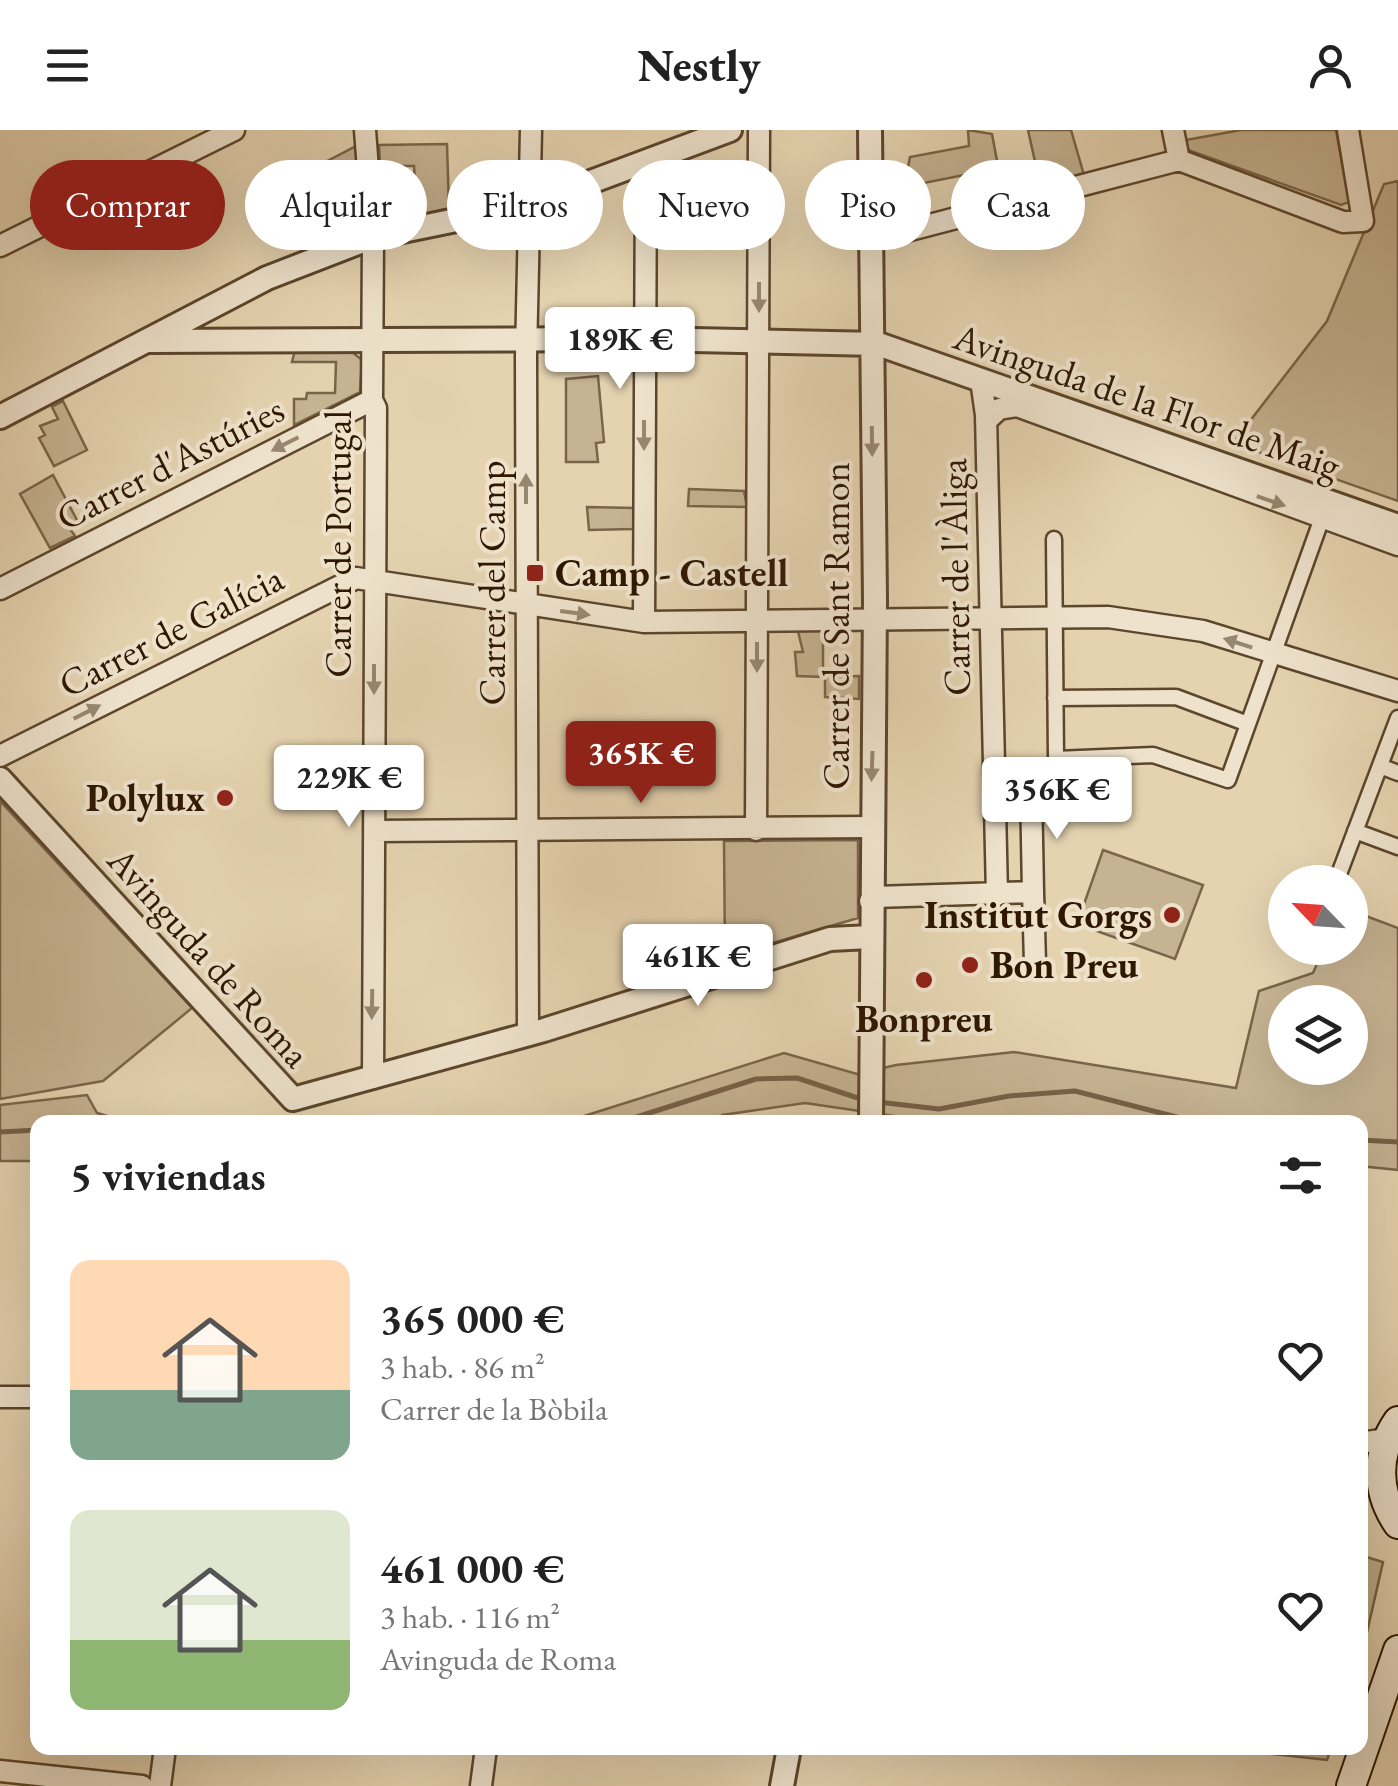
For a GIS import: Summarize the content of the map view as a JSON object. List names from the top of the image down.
{
  "streets": {
    "street": [
      "Avinguda de la Flor de Maig",
      "Carrer d'Astúries",
      "Carrer de Portugal",
      "Carrer de l'Àliga",
      "Carrer del Camp",
      "Carrer de Sant Ramon",
      "Carrer de Galícia",
      "Avinguda de Roma"
    ]
  },
  "crossings": [
    ["Avinguda de la Flor de Maig", "Carrer de Portugal"],
    ["Avinguda de la Flor de Maig", "Carrer de l'Àliga"],
    ["Avinguda de la Flor de Maig", "Carrer del Camp"],
    ["Avinguda de la Flor de Maig", "Carrer de Sant Ramon"],
    ["Carrer d'Astúries", "Carrer de Portugal"],
    ["Carrer de Portugal", "Carrer de Galícia"],
    ["Carrer de Portugal", "Avinguda de Roma"],
    ["Carrer del Camp", "Avinguda de Roma"],
    ["Carrer de Sant Ramon", "Avinguda de Roma"]
  ],
  "one_way": ["Carrer de Portugal", "Carrer de Galícia"],
  "places": {
    "transit": ["Camp - Castell"],
    "other": [
      "Polylux",
      "Institut Gorgs",
      "Bon Preu",
      "Bonpreu"
    ]
  },
  "north": "top left",
  "page": {
    "header": "Nestly",
    "chip": [
      "Comprar",
      "Alquilar",
      "Filtros",
      "Nuevo",
      "Piso",
      "Casa"
    ],
    "price": [
      "189K €",
      "365K €",
      "229K €",
      "356K €",
      "461K €"
    ],
    "heading": "5 viviendas",
    "list": [
      {
        "name": "365 000 €",
        "note": "3 hab. · 86 m² · Carrer de la Bòbila"
      },
      {
        "name": "461 000 €",
        "note": "3 hab. · 116 m² · Avinguda de Roma"
      }
    ]
  }
}
